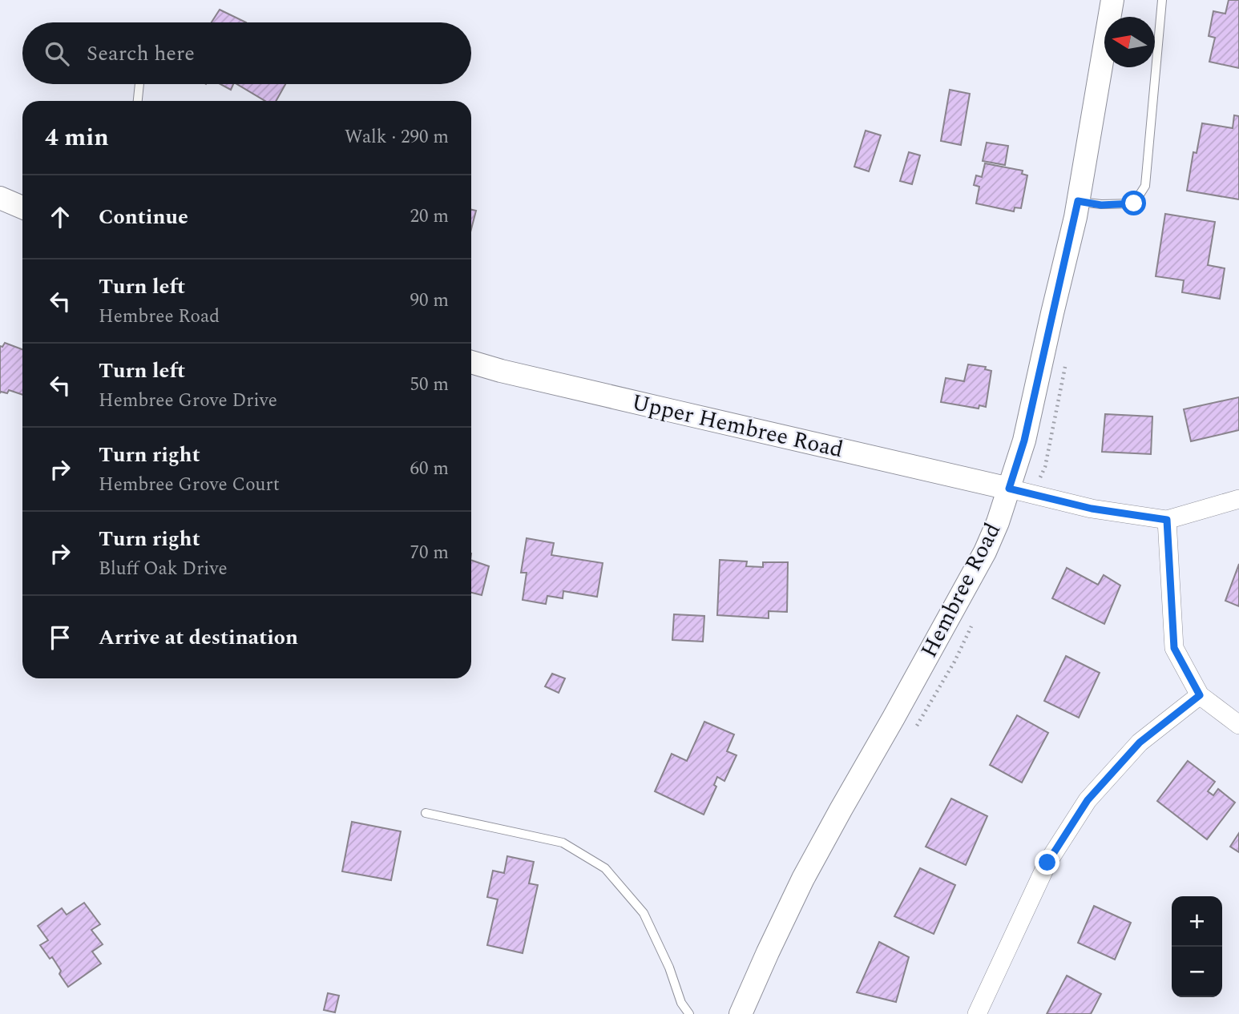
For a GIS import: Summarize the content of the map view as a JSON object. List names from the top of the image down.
{
  "streets": {
    "street": ["Upper Hembree Road", "Hembree Road"]
  },
  "crossings": [
    ["Upper Hembree Road", "Hembree Road"]
  ],
  "north": "left",
  "page": {
    "search": "Search here",
    "heading": ["4 min", "Walk · 290 m"],
    "list": [
      ["Continue", "20 m"],
      ["Turn left", "Hembree Road", "90 m"],
      ["Turn left", "Hembree Grove Drive", "50 m"],
      ["Turn right", "Hembree Grove Court", "60 m"],
      ["Turn right", "Bluff Oak Drive", "70 m"],
      "Arrive at destination"
    ],
    "map_buttons": ["+", "−"]
  }
}
